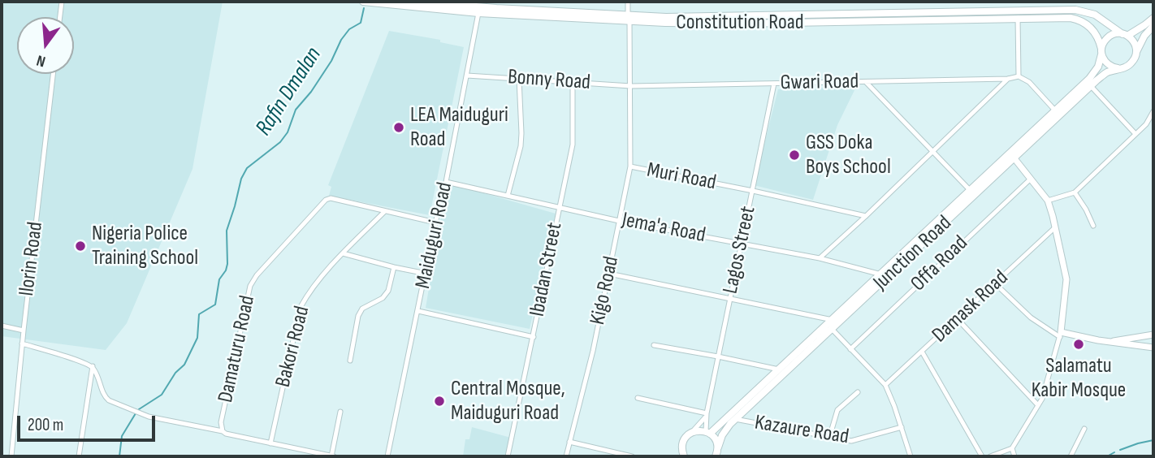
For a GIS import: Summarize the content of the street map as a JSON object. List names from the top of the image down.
{
  "streets": {
    "main road": ["Constitution Road", "Junction Road"],
    "street": [
      "Bonny Road",
      "Gwari Road",
      "Muri Road",
      "Jema'a Road",
      "Maiduguri Road",
      "Lagos Street",
      "Ilorin Road",
      "Offa Road",
      "Ibadan Street",
      "Kigo Road",
      "Damask Road",
      "Bakori Road",
      "Damaturu Road",
      "Kazaure Road"
    ]
  },
  "crossings": [
    ["Constitution Road", "Maiduguri Road"],
    ["Constitution Road", "Junction Road"],
    ["Constitution Road", "Kigo Road"],
    ["Bonny Road", "Gwari Road"],
    ["Bonny Road", "Maiduguri Road"],
    ["Bonny Road", "Ibadan Street"],
    ["Bonny Road", "Kigo Road"],
    ["Gwari Road", "Lagos Street"],
    ["Gwari Road", "Kigo Road"],
    ["Muri Road", "Lagos Street"],
    ["Muri Road", "Kigo Road"],
    ["Jema'a Road", "Maiduguri Road"],
    ["Jema'a Road", "Lagos Street"],
    ["Jema'a Road", "Junction Road"],
    ["Jema'a Road", "Ibadan Street"],
    ["Jema'a Road", "Kigo Road"],
    ["Maiduguri Road", "Damaturu Road"],
    ["Lagos Street", "Junction Road"],
    ["Junction Road", "Kazaure Road"],
    ["Bakori Road", "Damaturu Road"]
  ],
  "water": ["Rafin Dmalan"],
  "places": [
    "LEA Maiduguri Road",
    "GSS Doka Boys School",
    "Nigeria Police Training School",
    "Salamatu Kabir Mosque",
    "Central Mosque, Maiduguri Road"
  ],
  "scale_bar": "200 m",
  "north": "bottom"
}
